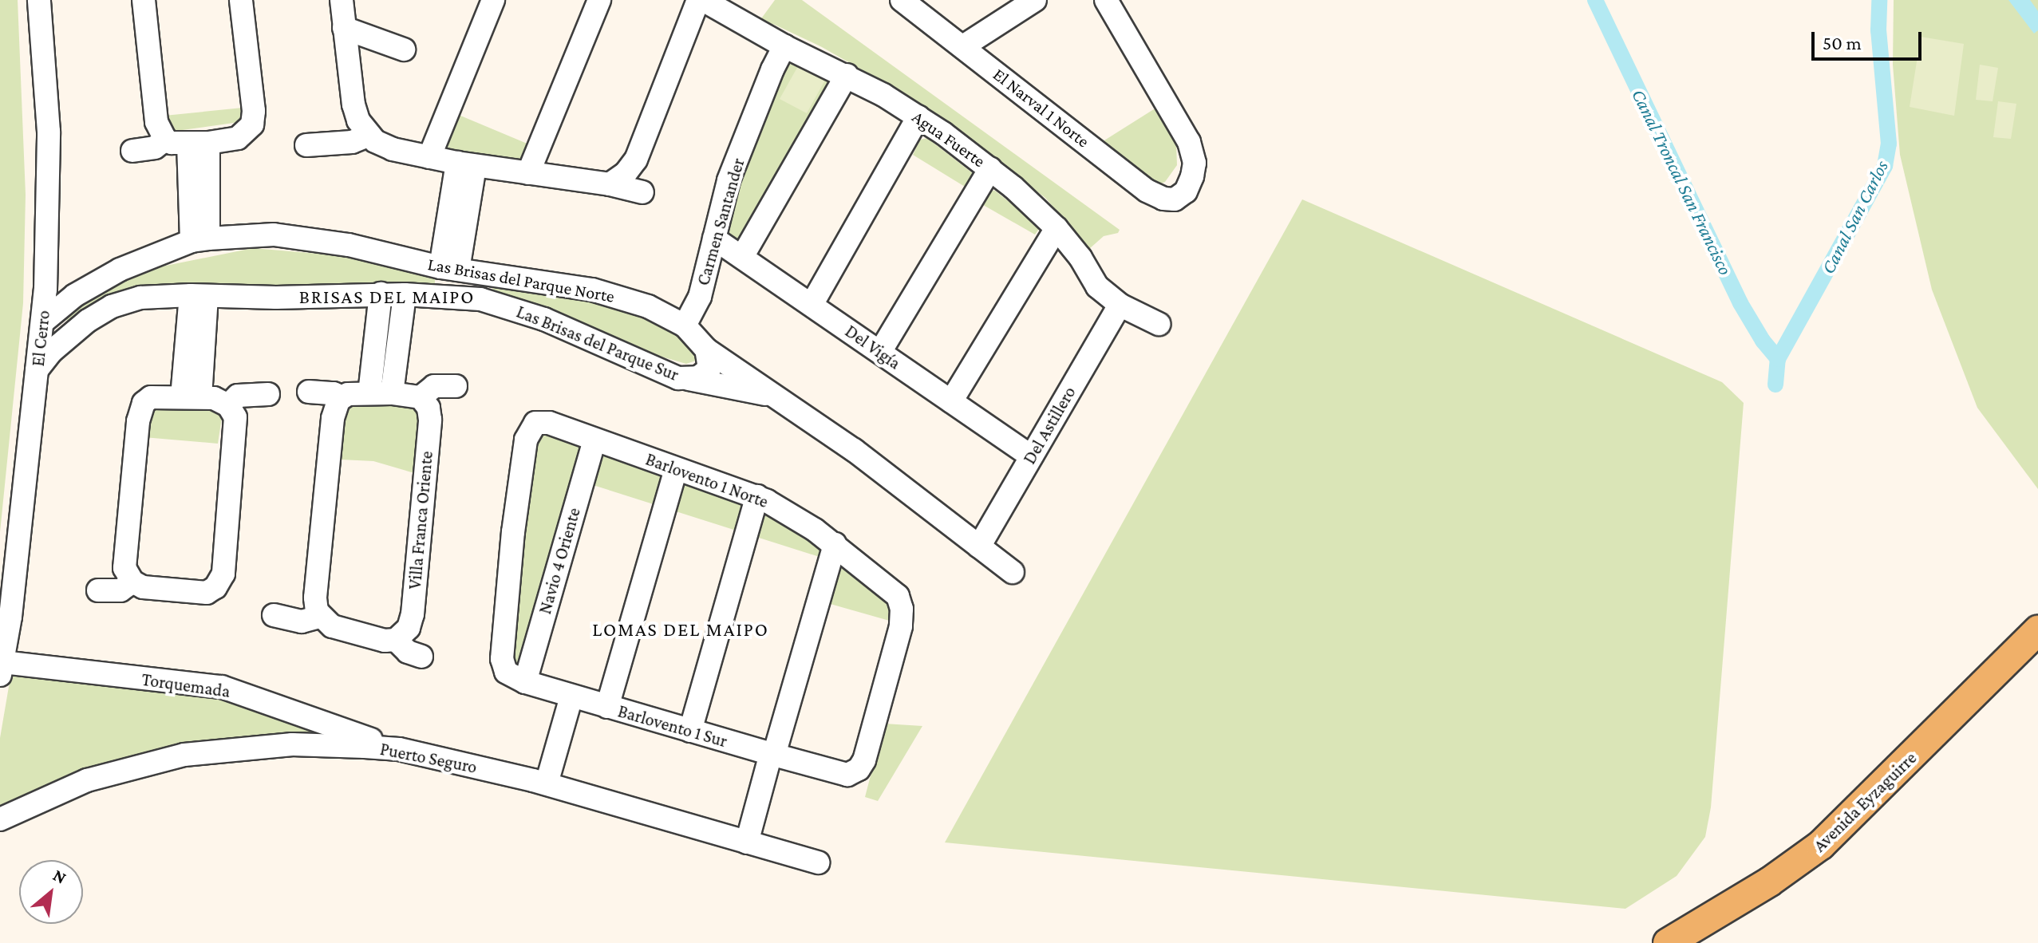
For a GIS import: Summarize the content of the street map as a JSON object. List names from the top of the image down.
{
  "streets": {
    "main road": ["Avenida Eyzaguirre"],
    "street": [
      "El Narval 1 Norte",
      "Agua Fuerte",
      "Carmen Santander",
      "Las Brisas del Parque Norte",
      "El Cerro",
      "Las Brisas del Parque Sur",
      "Del Vigía",
      "Del Astillero",
      "Barlovento 1 Norte",
      "Villa Franca Oriente",
      "Navio 4 Oriente",
      "Torquemada",
      "Barlovento 1 Sur",
      "Puerto Seguro"
    ]
  },
  "crossings": [
    ["Agua Fuerte", "Carmen Santander"],
    ["Agua Fuerte", "Del Astillero"],
    ["Carmen Santander", "Las Brisas del Parque Norte"],
    ["Carmen Santander", "Del Vigía"],
    ["Las Brisas del Parque Norte", "El Cerro"],
    ["Las Brisas del Parque Norte", "Las Brisas del Parque Sur"],
    ["Las Brisas del Parque Norte", "Del Astillero"],
    ["El Cerro", "Las Brisas del Parque Sur"],
    ["El Cerro", "Torquemada"],
    ["Del Vigía", "Del Astillero"],
    ["Barlovento 1 Norte", "Navio 4 Oriente"],
    ["Barlovento 1 Norte", "Barlovento 1 Sur"],
    ["Navio 4 Oriente", "Barlovento 1 Sur"],
    ["Torquemada", "Puerto Seguro"]
  ],
  "districts": ["BRISAS DEL MAIPO", "LOMAS DEL MAIPO"],
  "water": ["Canal Troncal San Francisco", "Canal San Carlos"],
  "scale_bar": "50 m",
  "north": "top right"
}
